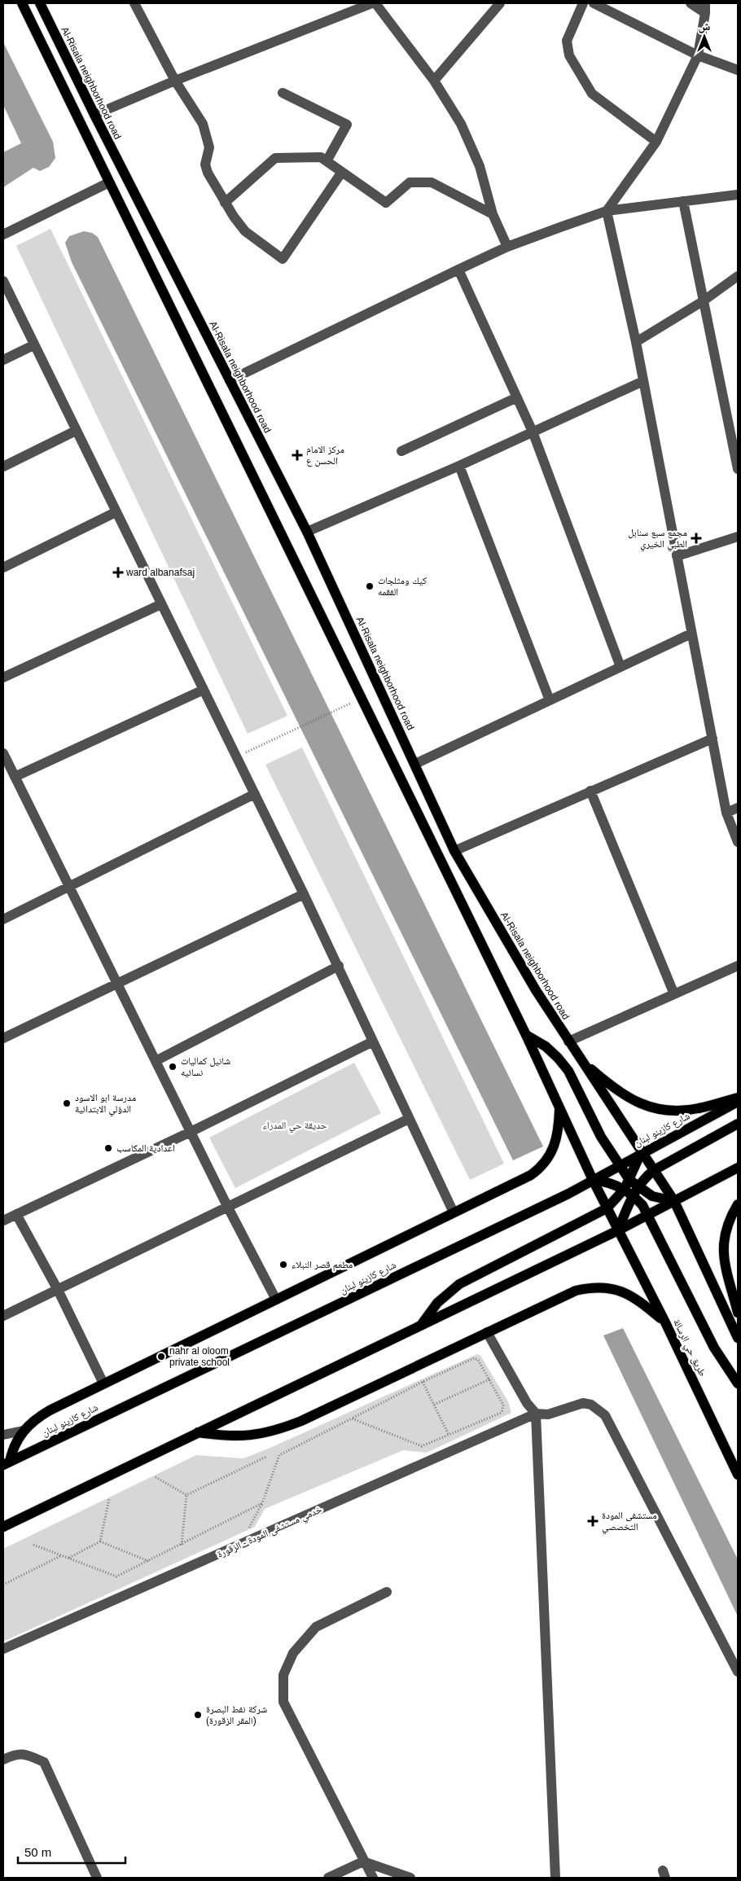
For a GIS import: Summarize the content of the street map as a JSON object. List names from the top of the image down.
{
  "streets": {
    "main road": ["Al-Risala neighborhood road", "شارع كازينو لبنان", "طريق حي الرسالة"],
    "street": ["خدمي مستشفى المودة - الزقورة"]
  },
  "crossings": [
    ["Al-Risala neighborhood road", "شارع كازينو لبنان"]
  ],
  "parks": ["حديقة حي المدراء"],
  "places": {
    "health": [
      "مركز الامام الحسن ع",
      "مجمع سبع سنابل الطبي الخيري",
      "ward albanafsaj",
      "مستشفى المودة التخصصي"
    ],
    "other": [
      "كيك ومثلجات الفقمه",
      "شانيل كماليات نسائيه",
      "مدرسة ابو الاسود الدؤلي الابتدائية",
      "اعدادية المكاسب",
      "مطعم قصر النبلاء",
      "nahr al oloom private school",
      "شركة نفط البصرة (المقر الزقورة)"
    ]
  },
  "scale_bar": "50 m",
  "north": "top"
}
